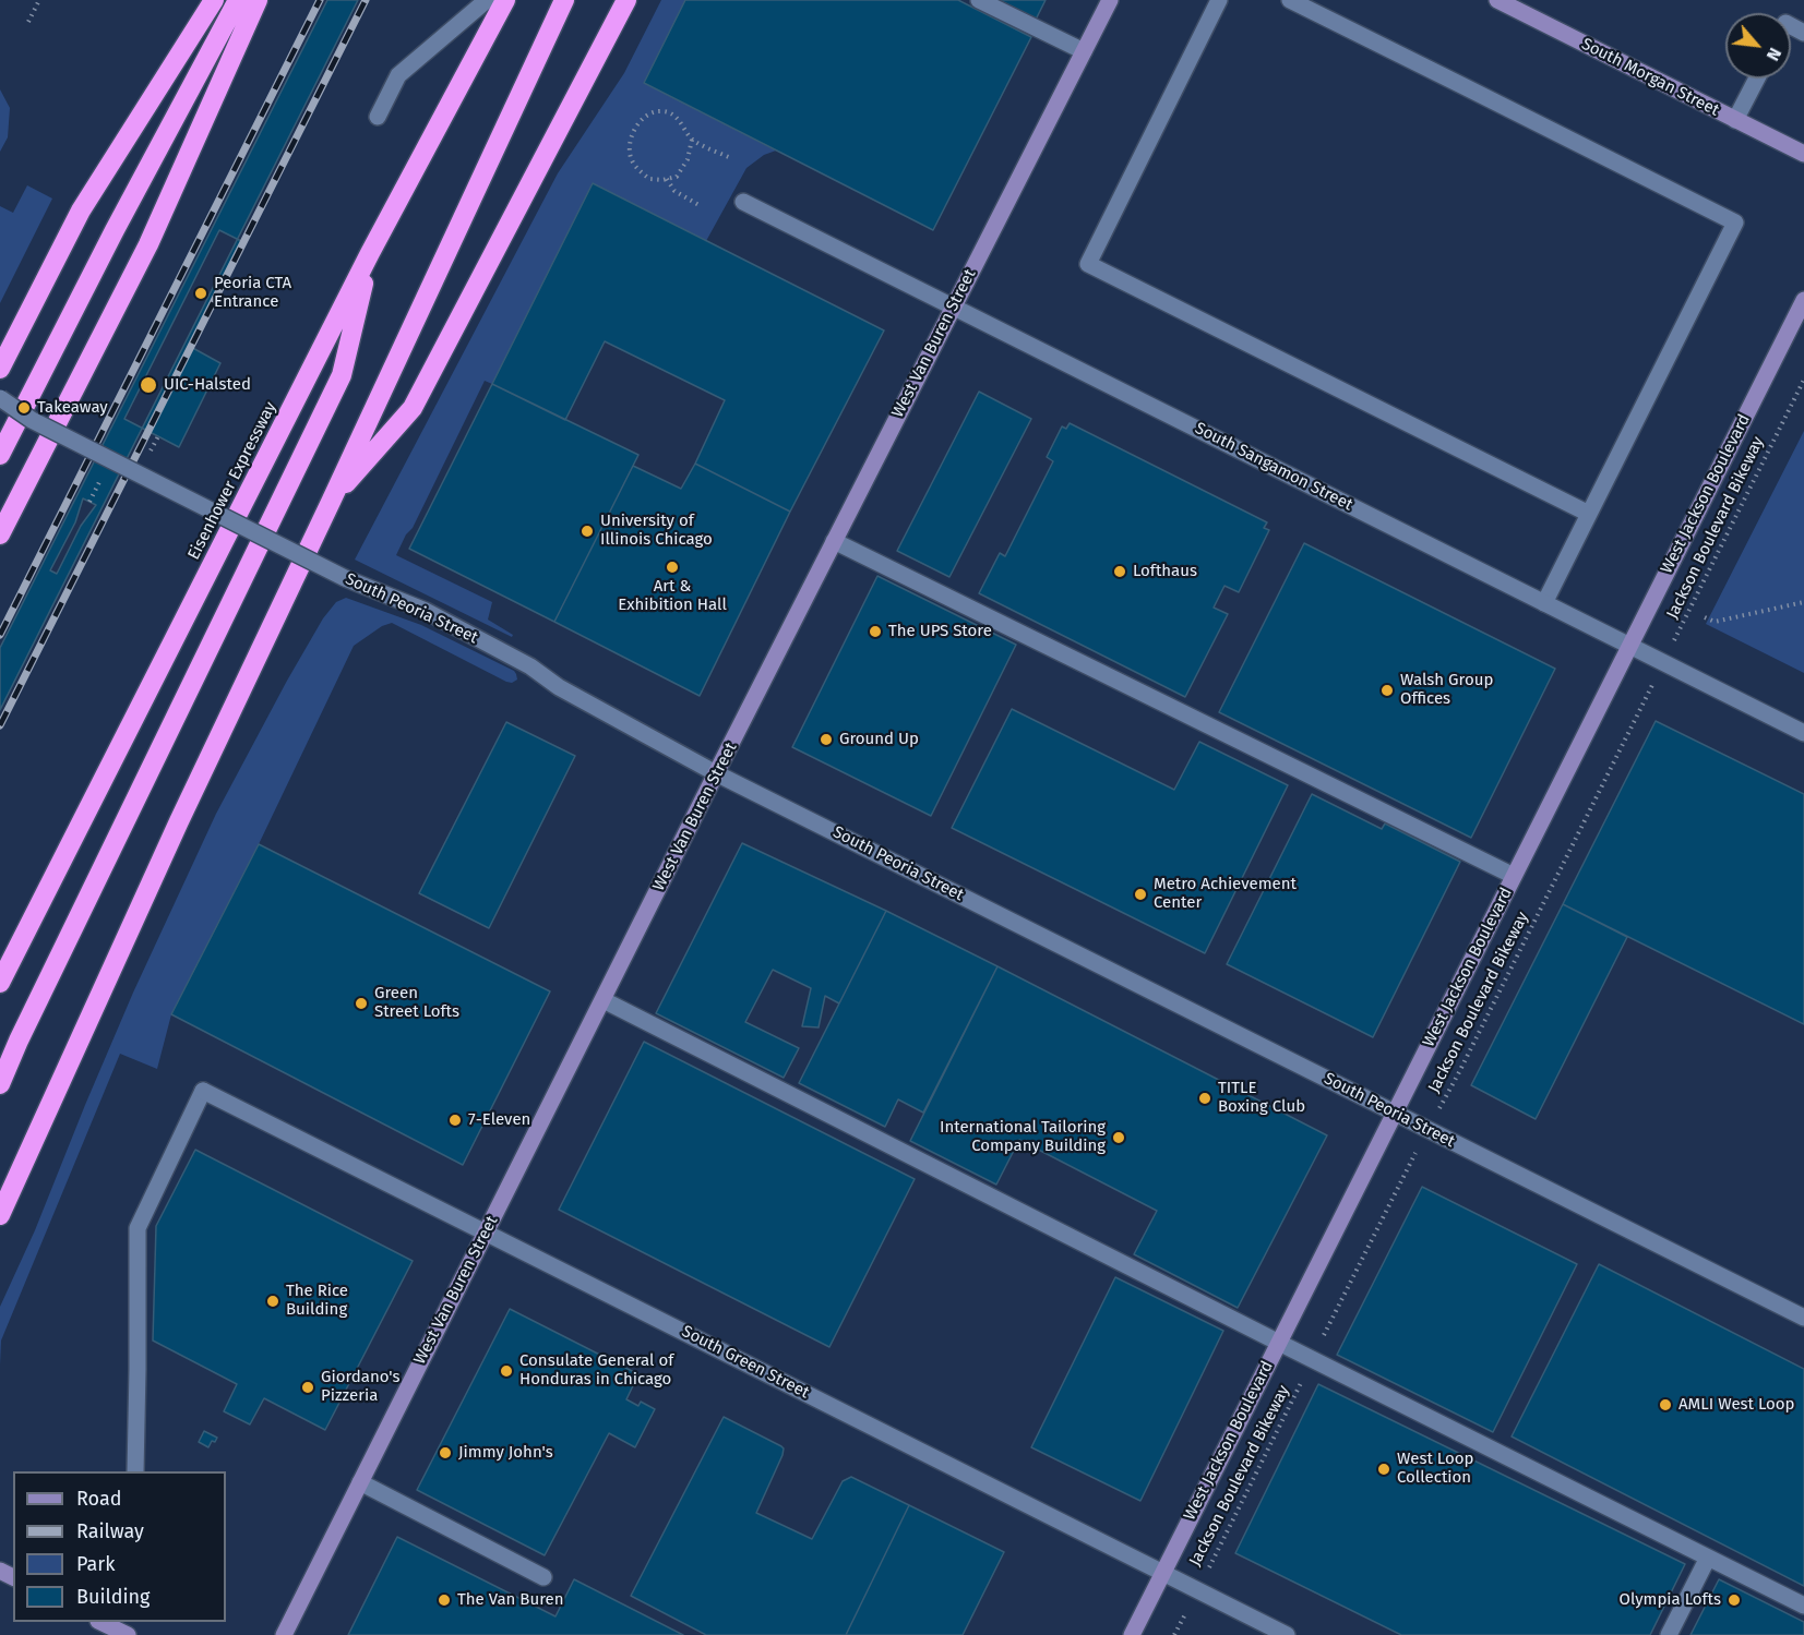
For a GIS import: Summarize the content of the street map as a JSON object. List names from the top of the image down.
{
  "streets": {
    "highway": ["Eisenhower Expressway"],
    "street": [
      "South Morgan Street",
      "West Van Buren Street",
      "South Sangamon Street",
      "West Jackson Boulevard",
      "South Peoria Street",
      "South Green Street"
    ],
    "path": ["Jackson Boulevard Bikeway"]
  },
  "crossings": [
    ["West Van Buren Street", "South Sangamon Street"],
    ["West Van Buren Street", "South Peoria Street"],
    ["West Van Buren Street", "South Green Street"],
    ["South Sangamon Street", "West Jackson Boulevard"],
    ["South Sangamon Street", "Jackson Boulevard Bikeway"],
    ["West Jackson Boulevard", "South Peoria Street"],
    ["West Jackson Boulevard", "South Green Street"],
    ["Jackson Boulevard Bikeway", "South Peoria Street"],
    ["Jackson Boulevard Bikeway", "South Green Street"]
  ],
  "places": [
    "Peoria CTA Entrance",
    "UIC-Halsted",
    "Takeaway",
    "University of Illinois Chicago",
    "Art & Exhibition Hall",
    "Lofthaus",
    "The UPS Store",
    "Walsh Group Offices",
    "Ground Up",
    "Metro Achievement Center",
    "Green Street Lofts",
    "TITLE Boxing Club",
    "7-Eleven",
    "International Tailoring Company Building",
    "The Rice Building",
    "Consulate General of Honduras in Chicago",
    "Giordano's Pizzeria",
    "AMLI West Loop",
    "Jimmy John's",
    "West Loop Collection",
    "The Van Buren",
    "Olympia Lofts"
  ],
  "legend": [
    "Road",
    "Railway",
    "Park",
    "Building"
  ],
  "north": "bottom right"
}
